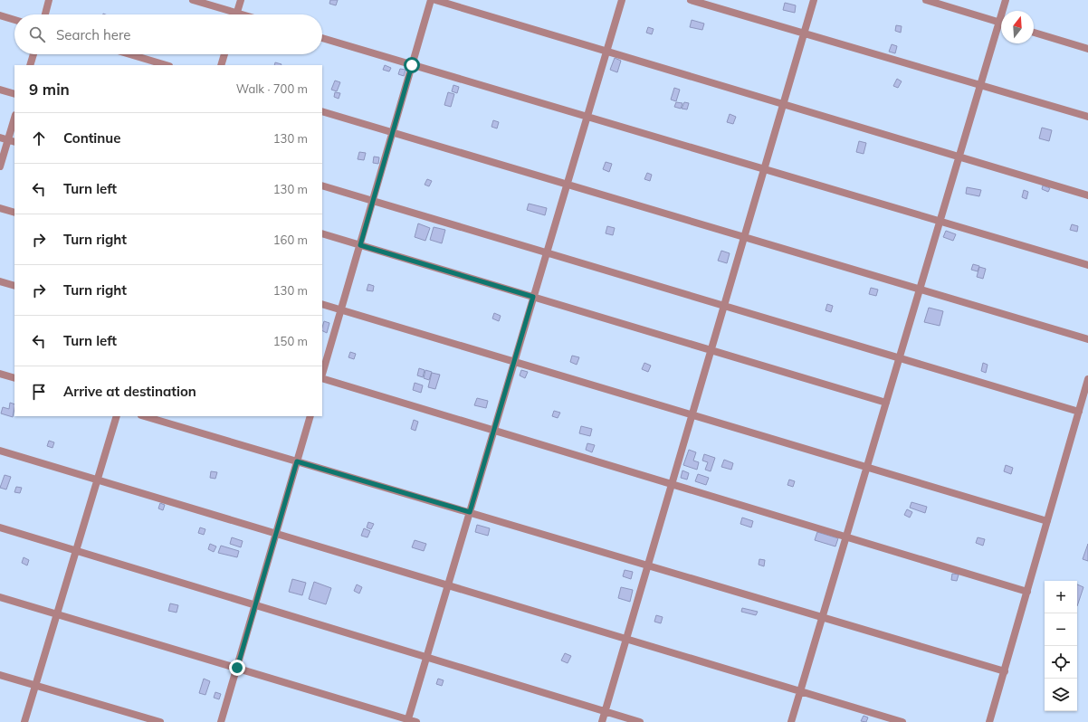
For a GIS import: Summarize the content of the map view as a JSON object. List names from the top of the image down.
{
  "north": "top",
  "page": {
    "search": "Search here",
    "heading": ["9 min", "Walk · 700 m"],
    "list": [
      ["Continue", "130 m"],
      ["Turn left", "130 m"],
      ["Turn right", "160 m"],
      ["Turn right", "130 m"],
      ["Turn left", "150 m"],
      "Arrive at destination"
    ],
    "map_buttons": ["+", "−"]
  }
}
